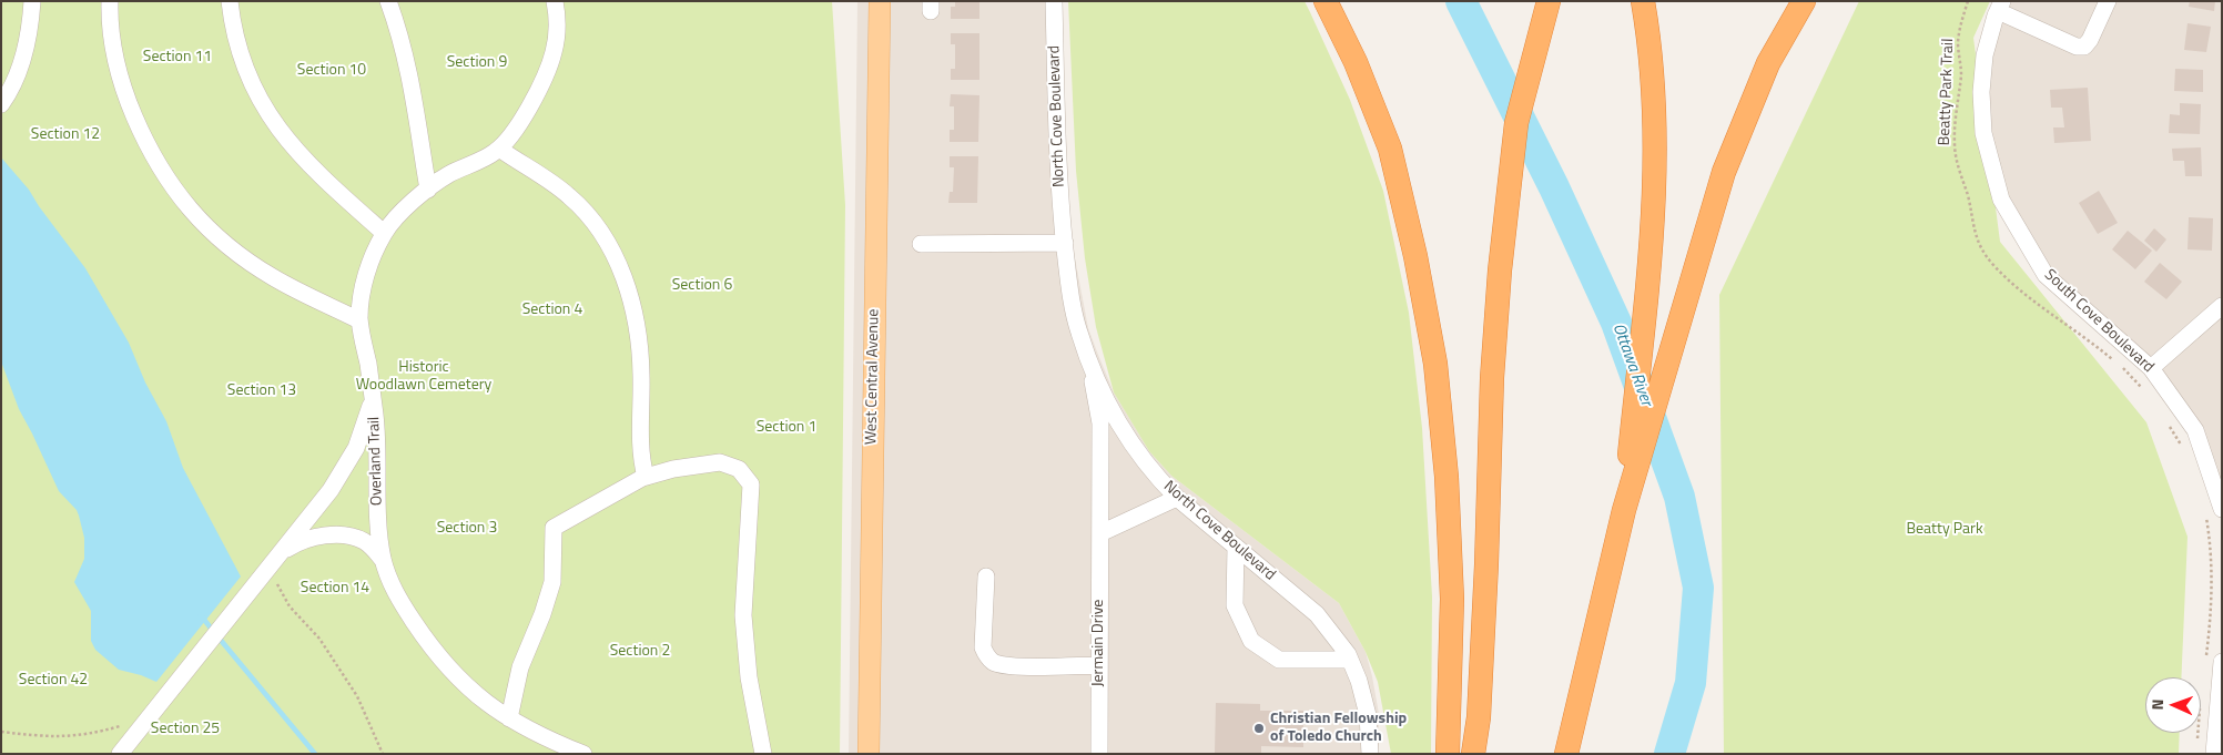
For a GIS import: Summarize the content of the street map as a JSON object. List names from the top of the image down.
{
  "streets": {
    "main road": ["West Central Avenue"],
    "street": [
      "North Cove Boulevard",
      "South Cove Boulevard",
      "Overland Trail",
      "Jermain Drive"
    ],
    "path": ["Beatty Park Trail"]
  },
  "crossings": [
    ["North Cove Boulevard", "Jermain Drive"]
  ],
  "water": ["Ottawa River"],
  "parks": [
    "Section 11",
    "Section 9",
    "Section 10",
    "Section 12",
    "Section 6",
    "Section 4",
    "Historic Woodlawn Cemetery",
    "Section 13",
    "Section 1",
    "Section 3",
    "Beatty Park",
    "Section 14",
    "Section 2",
    "Section 42",
    "Section 25"
  ],
  "places": ["Christian Fellowship of Toledo Church"],
  "north": "left"
}
